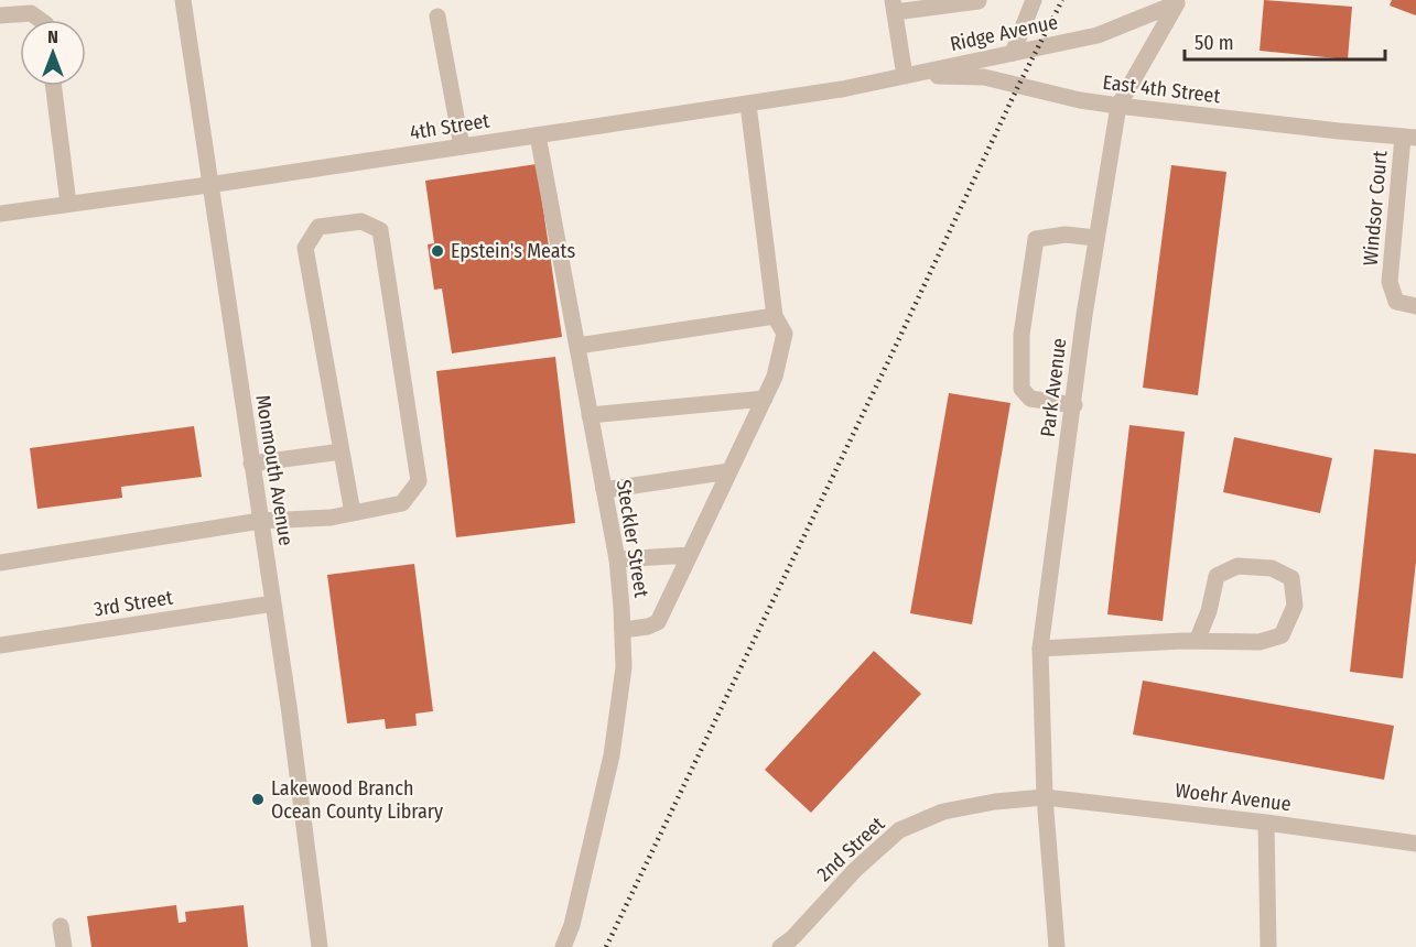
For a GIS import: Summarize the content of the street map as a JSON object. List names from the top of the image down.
{
  "streets": {
    "street": [
      "Ridge Avenue",
      "East 4th Street",
      "4th Street",
      "Windsor Court",
      "Park Avenue",
      "Monmouth Avenue",
      "Steckler Street",
      "3rd Street",
      "Woehr Avenue",
      "2nd Street"
    ]
  },
  "crossings": [
    ["Ridge Avenue", "East 4th Street"],
    ["Ridge Avenue", "4th Street"],
    ["Ridge Avenue", "Park Avenue"],
    ["East 4th Street", "4th Street"],
    ["East 4th Street", "Windsor Court"],
    ["East 4th Street", "Park Avenue"],
    ["4th Street", "Monmouth Avenue"],
    ["4th Street", "Steckler Street"],
    ["Park Avenue", "Woehr Avenue"],
    ["Park Avenue", "2nd Street"],
    ["Monmouth Avenue", "3rd Street"],
    ["Woehr Avenue", "2nd Street"]
  ],
  "places": ["Epstein's Meats", "Lakewood Branch Ocean County Library"],
  "scale_bar": "50 m",
  "north": "top"
}
